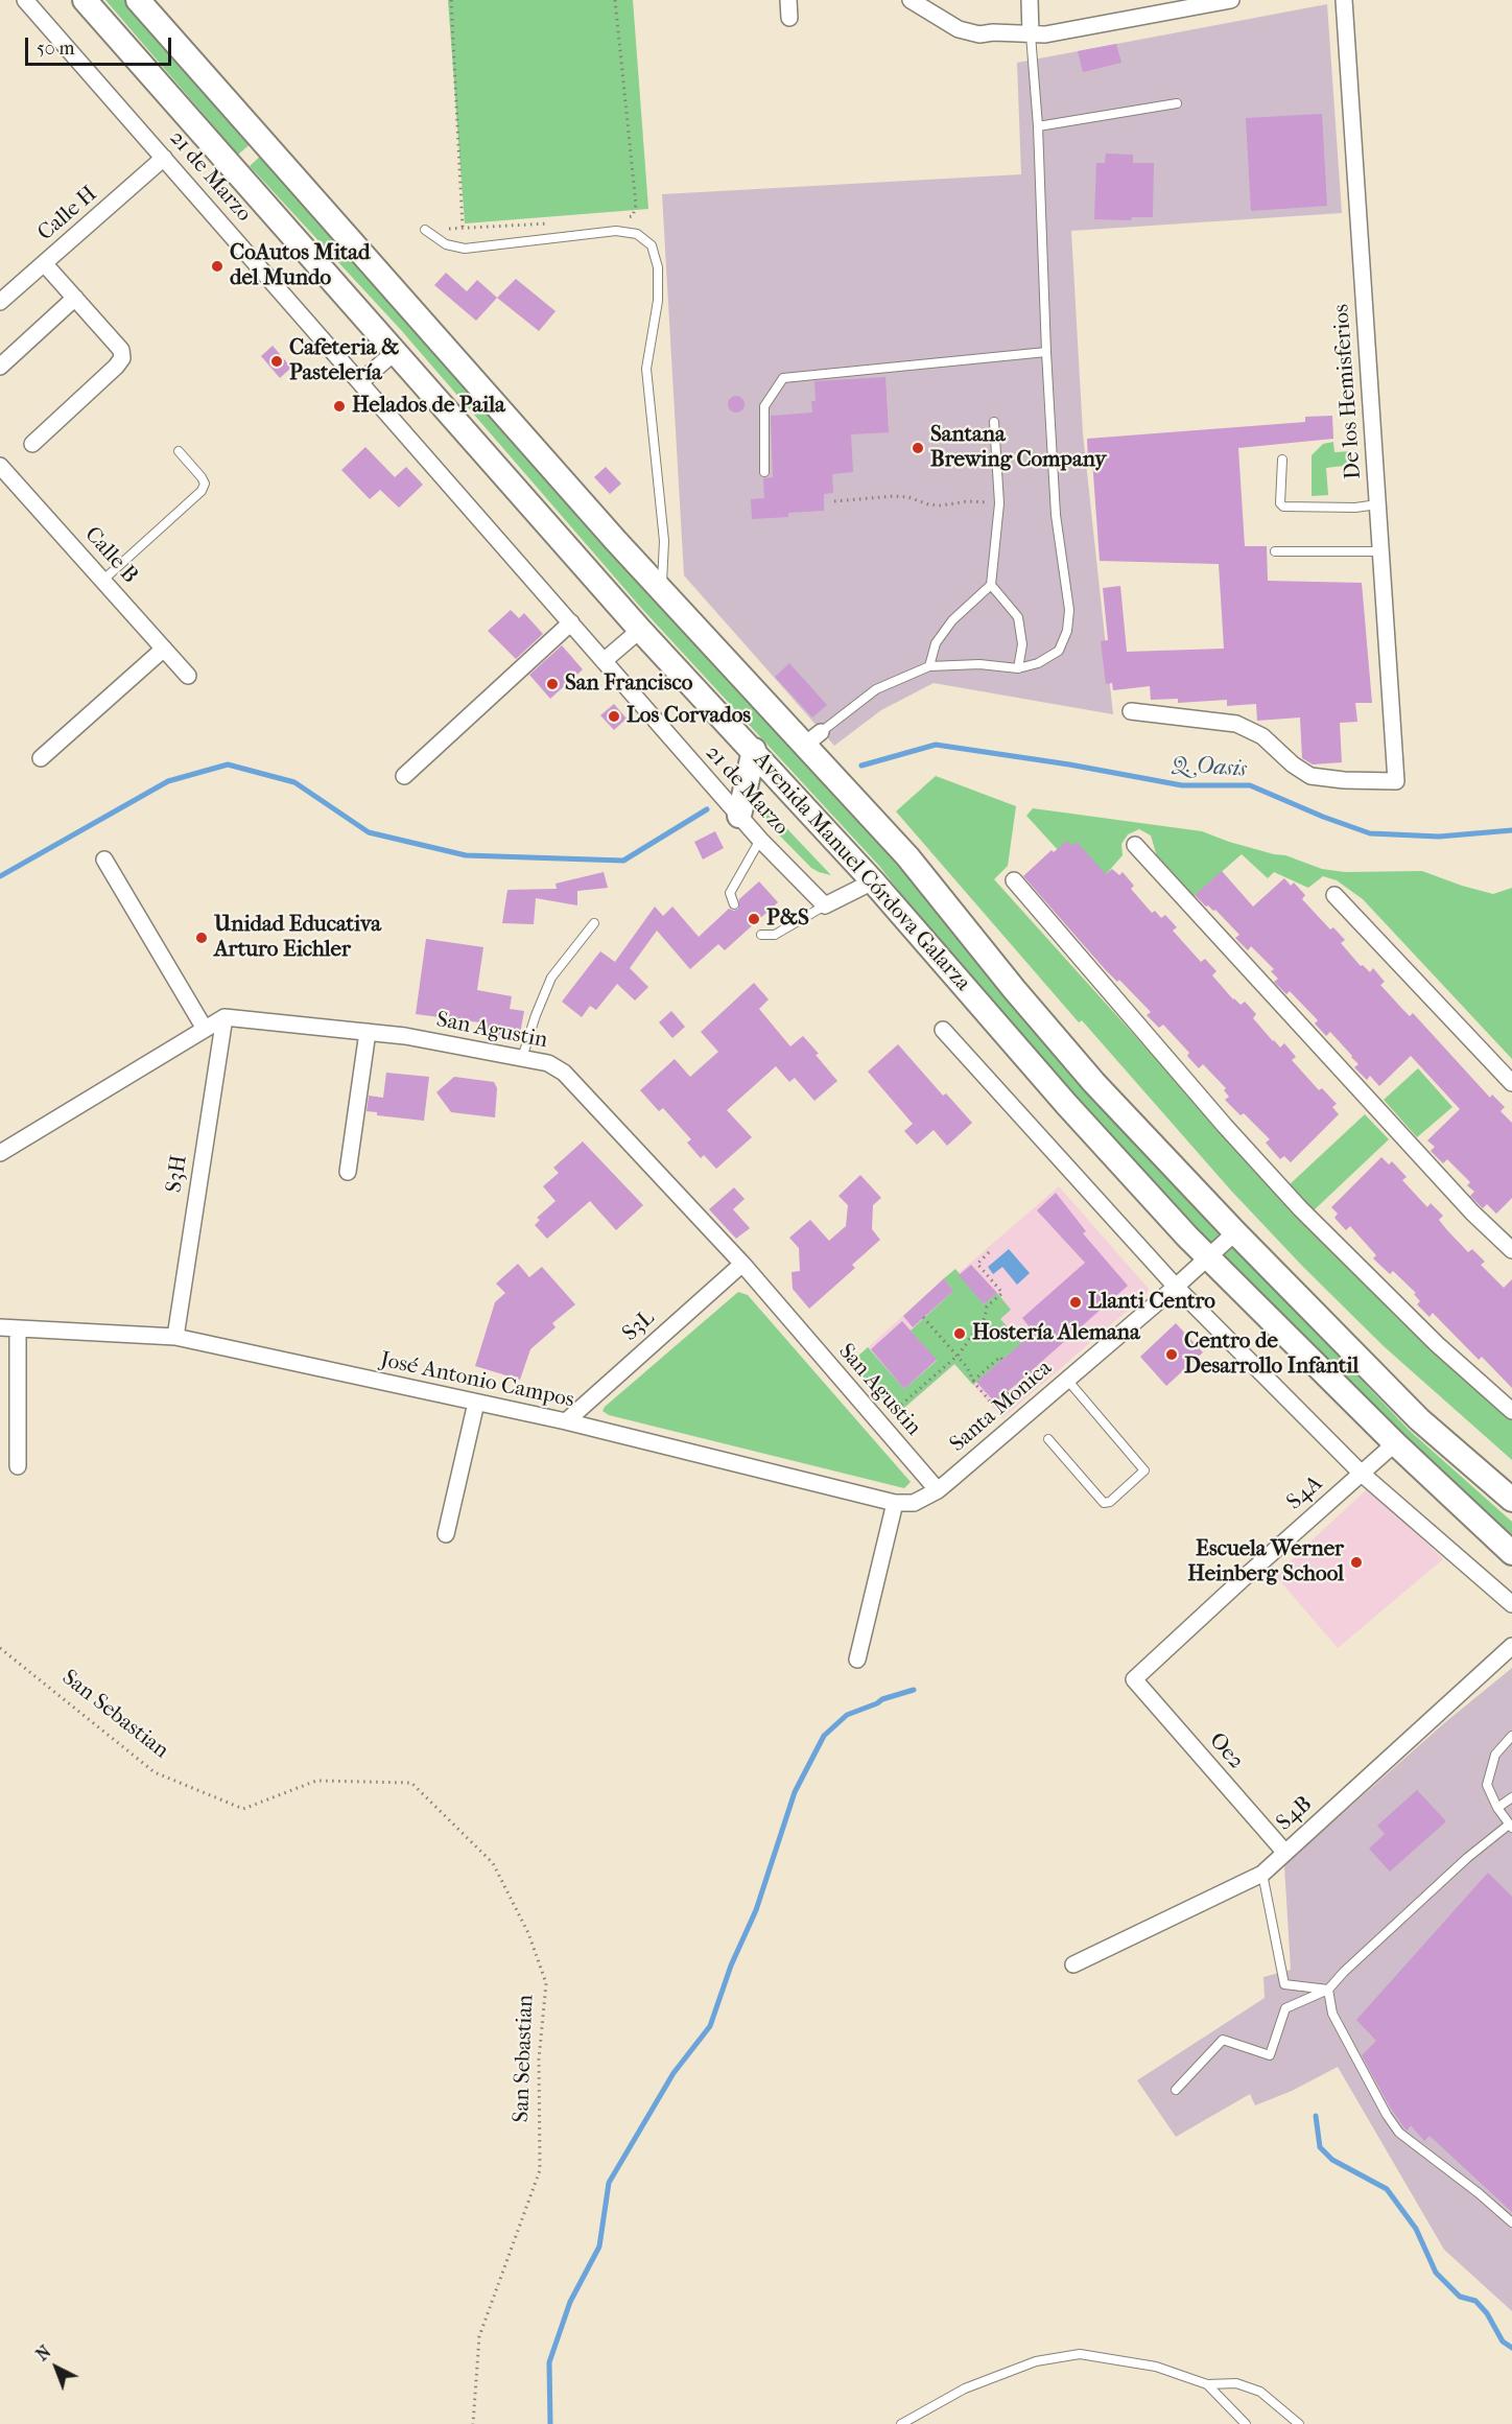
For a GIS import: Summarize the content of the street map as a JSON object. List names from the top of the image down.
{
  "streets": {
    "main road": ["Avenida Manuel Córdova Galarza"],
    "street": [
      "21 de Marzo",
      "Calle H",
      "De los Hemisferios",
      "Calle B",
      "San Agustin",
      "S3H",
      "S3L",
      "José Antonio Campos",
      "Santa Monica",
      "S4A",
      "Oe2",
      "S4B"
    ],
    "path": ["San Sebastian"]
  },
  "crossings": [
    ["21 de Marzo", "Calle H"],
    ["Avenida Manuel Córdova Galarza", "Santa Monica"],
    ["Avenida Manuel Córdova Galarza", "S4A"],
    ["San Agustin", "S3H"],
    ["San Agustin", "S3L"],
    ["San Agustin", "José Antonio Campos"],
    ["San Agustin", "Santa Monica"],
    ["S3H", "José Antonio Campos"],
    ["S3L", "José Antonio Campos"],
    ["José Antonio Campos", "Santa Monica"],
    ["S4A", "Oe2"],
    ["Oe2", "S4B"]
  ],
  "water": ["Q. Oasis"],
  "places": [
    "CoAutos Mitad del Mundo",
    "Cafeteria & Pastelería",
    "Helados de Paila",
    "Santana Brewing Company",
    "San Francisco",
    "Los Corvados",
    "P&S",
    "Unidad Educativa Arturo Eichler",
    "Llanti Centro",
    "Hostería Alemana",
    "Centro de Desarrollo Infantil",
    "Escuela Werner Heinberg School"
  ],
  "scale_bar": "50 m",
  "north": "top left"
}
